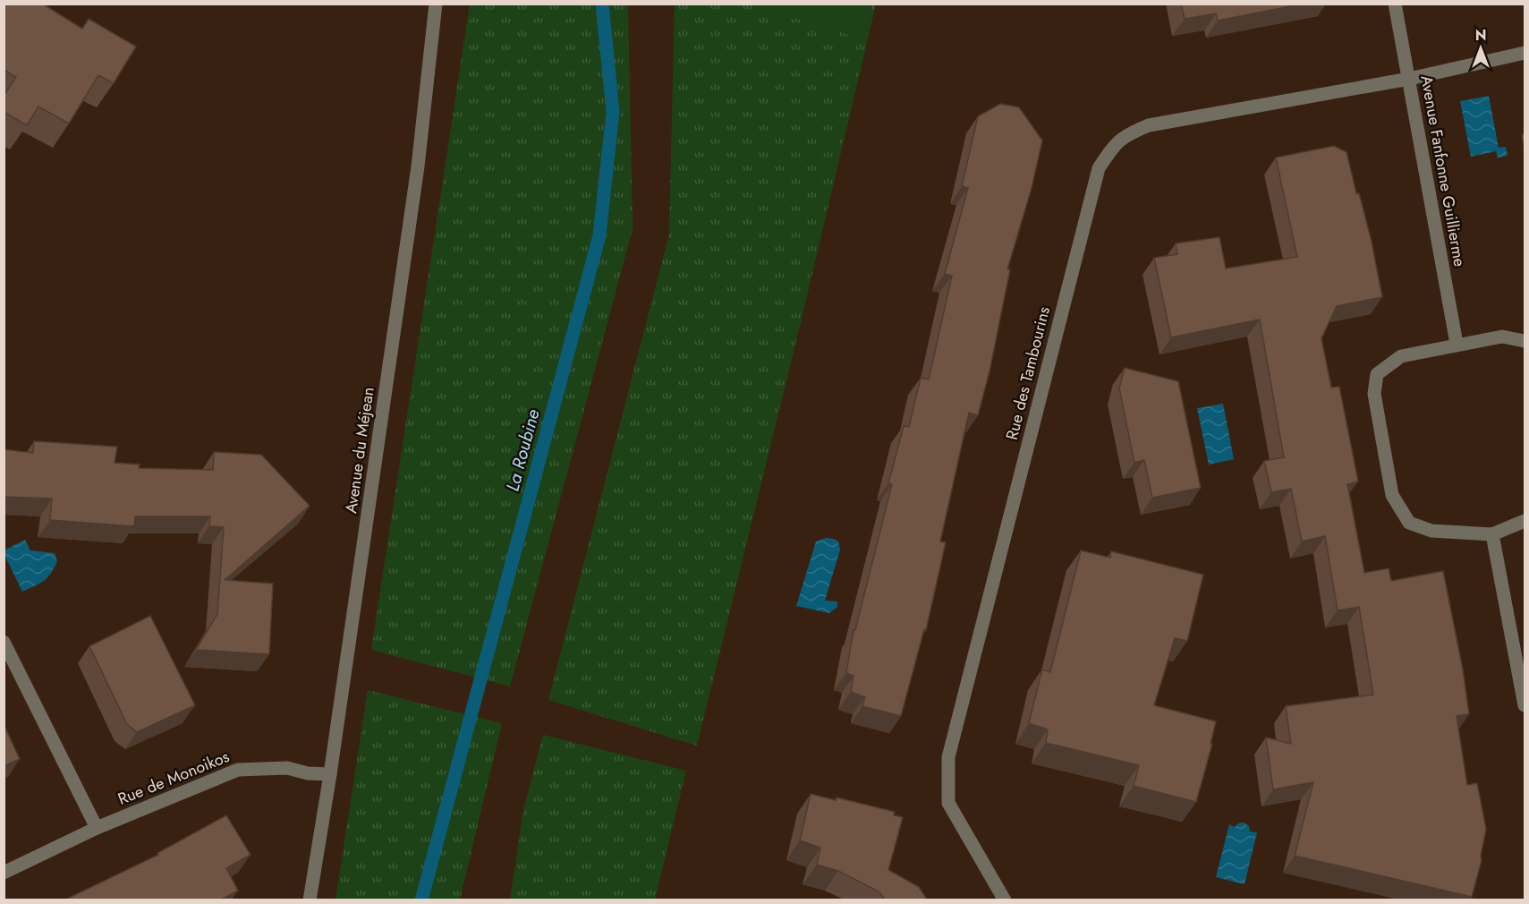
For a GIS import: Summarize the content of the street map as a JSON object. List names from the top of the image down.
{
  "streets": {
    "street": [
      "Avenue Fanfonne Guillierme",
      "Rue des Tambourins",
      "Avenue du Méjean",
      "Rue de Monoikos"
    ]
  },
  "crossings": [
    ["Avenue Fanfonne Guillierme", "Rue des Tambourins"],
    ["Avenue du Méjean", "Rue de Monoikos"]
  ],
  "water": ["La Roubine"],
  "north": "top"
}
